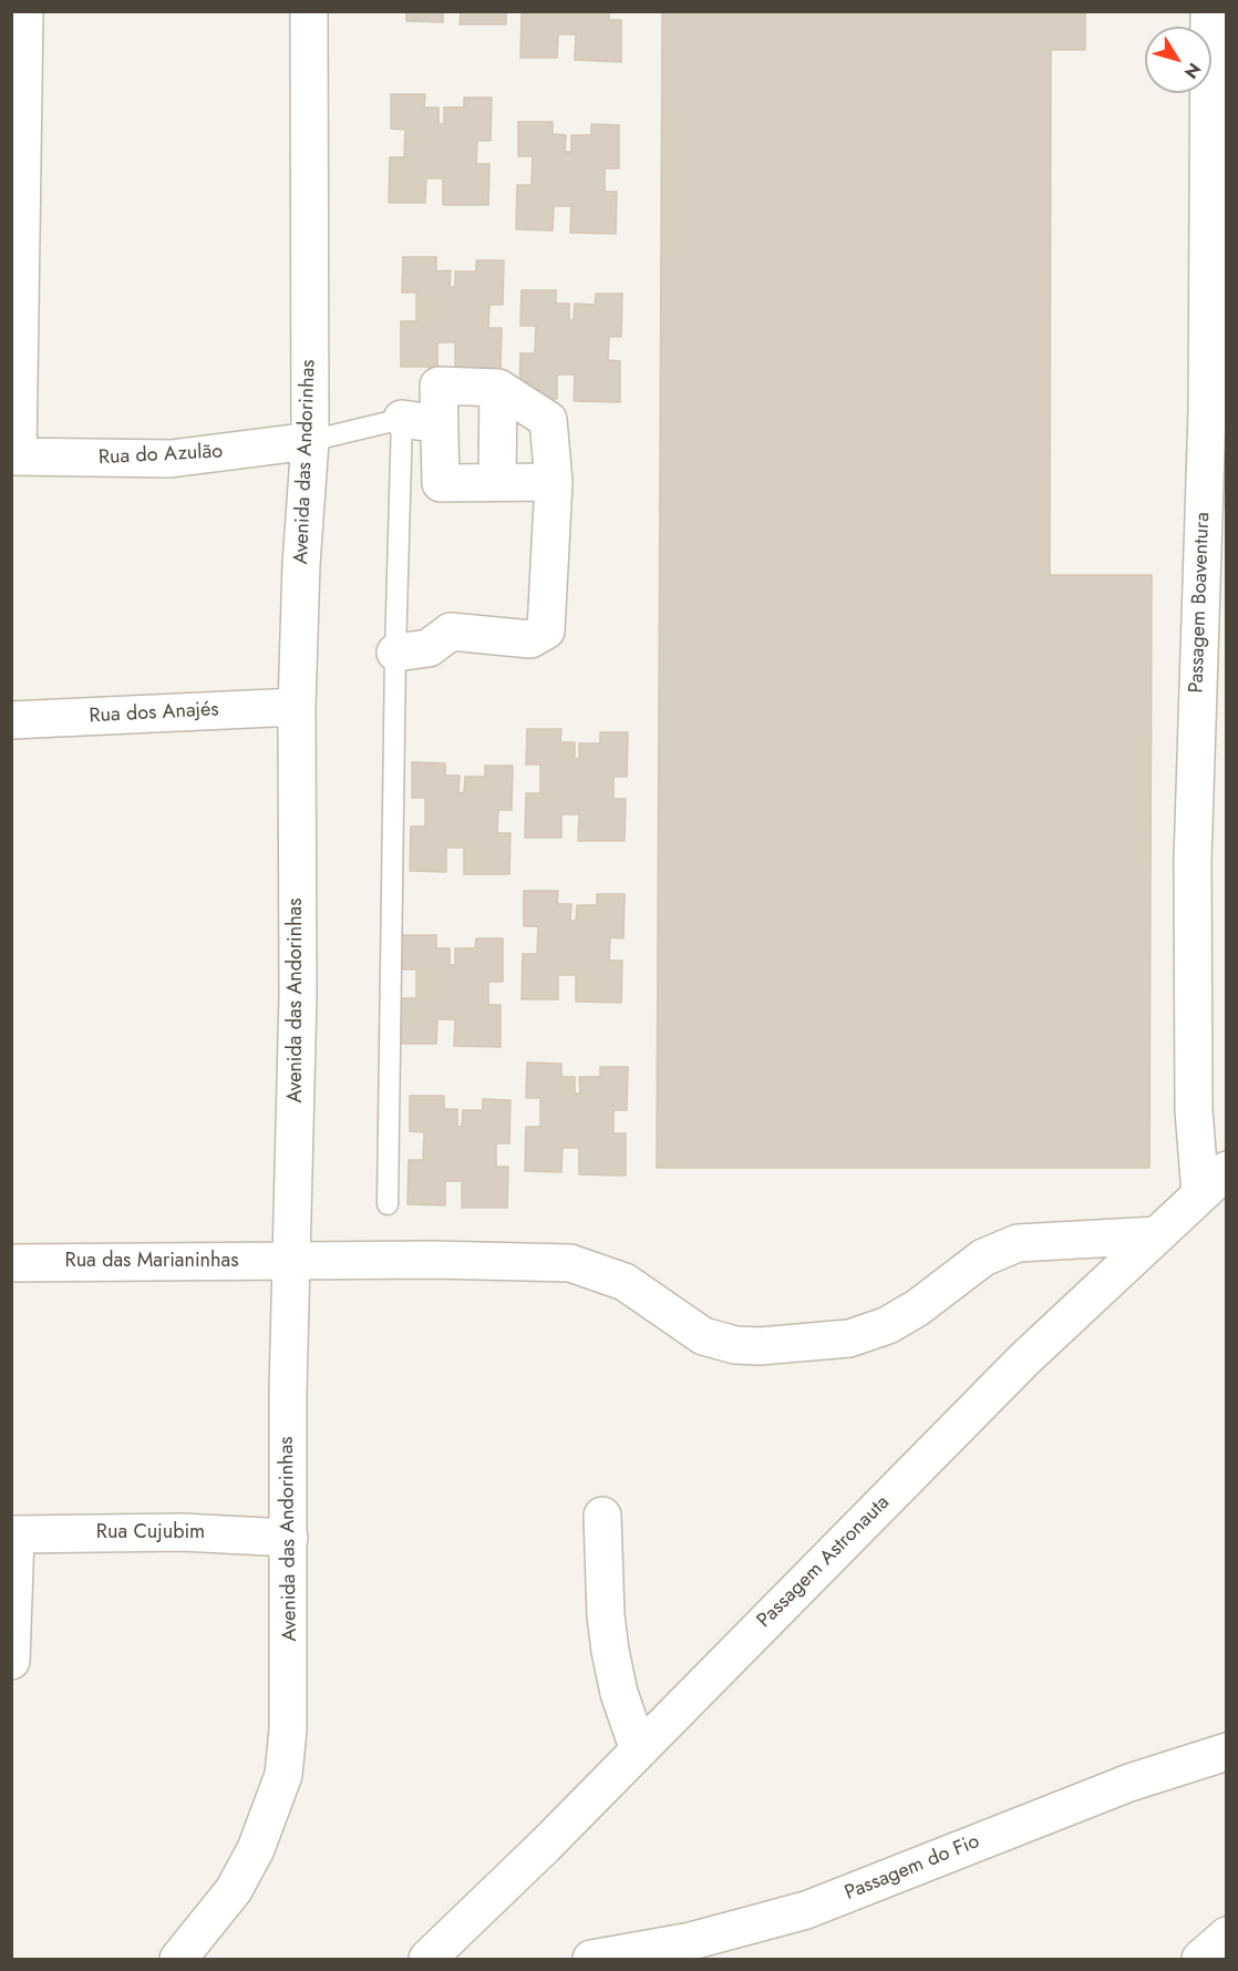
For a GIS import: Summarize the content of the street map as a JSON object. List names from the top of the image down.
{
  "streets": {
    "street": [
      "Rua do Azulão",
      "Avenida das Andorinhas",
      "Passagem Boaventura",
      "Rua dos Anajés",
      "Rua das Marianinhas",
      "Rua Cujubim",
      "Passagem Astronauta",
      "Passagem do Fio"
    ]
  },
  "crossings": [
    ["Rua do Azulão", "Avenida das Andorinhas"],
    ["Avenida das Andorinhas", "Rua dos Anajés"],
    ["Avenida das Andorinhas", "Rua das Marianinhas"],
    ["Avenida das Andorinhas", "Rua Cujubim"],
    ["Passagem Boaventura", "Passagem Astronauta"],
    ["Rua das Marianinhas", "Passagem Astronauta"]
  ],
  "north": "bottom right"
}
